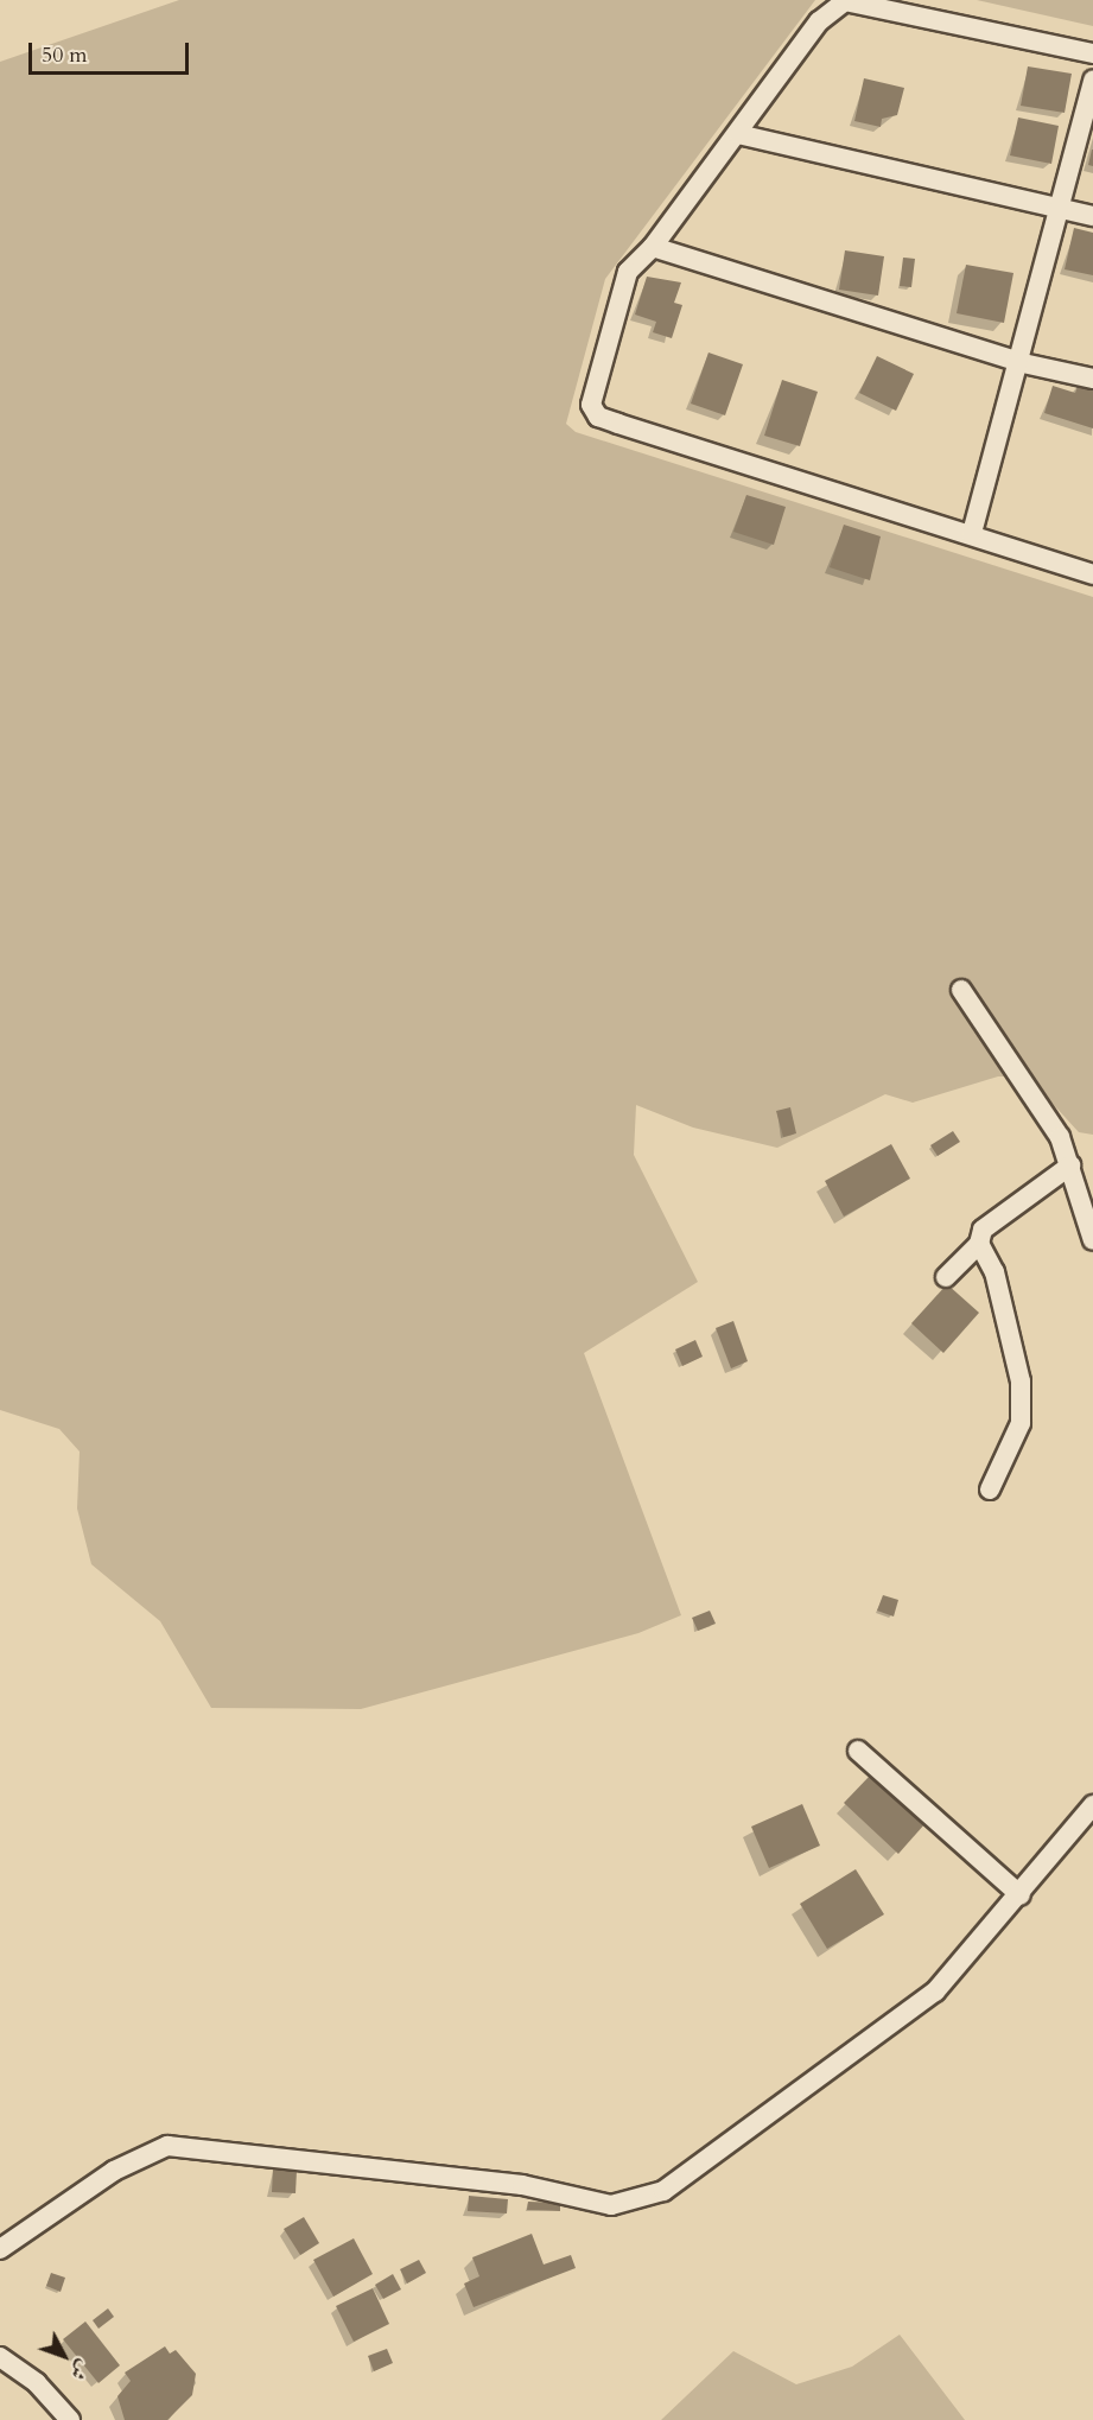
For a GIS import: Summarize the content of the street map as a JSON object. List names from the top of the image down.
{
  "scale_bar": "50 m",
  "north": "bottom right"
}
